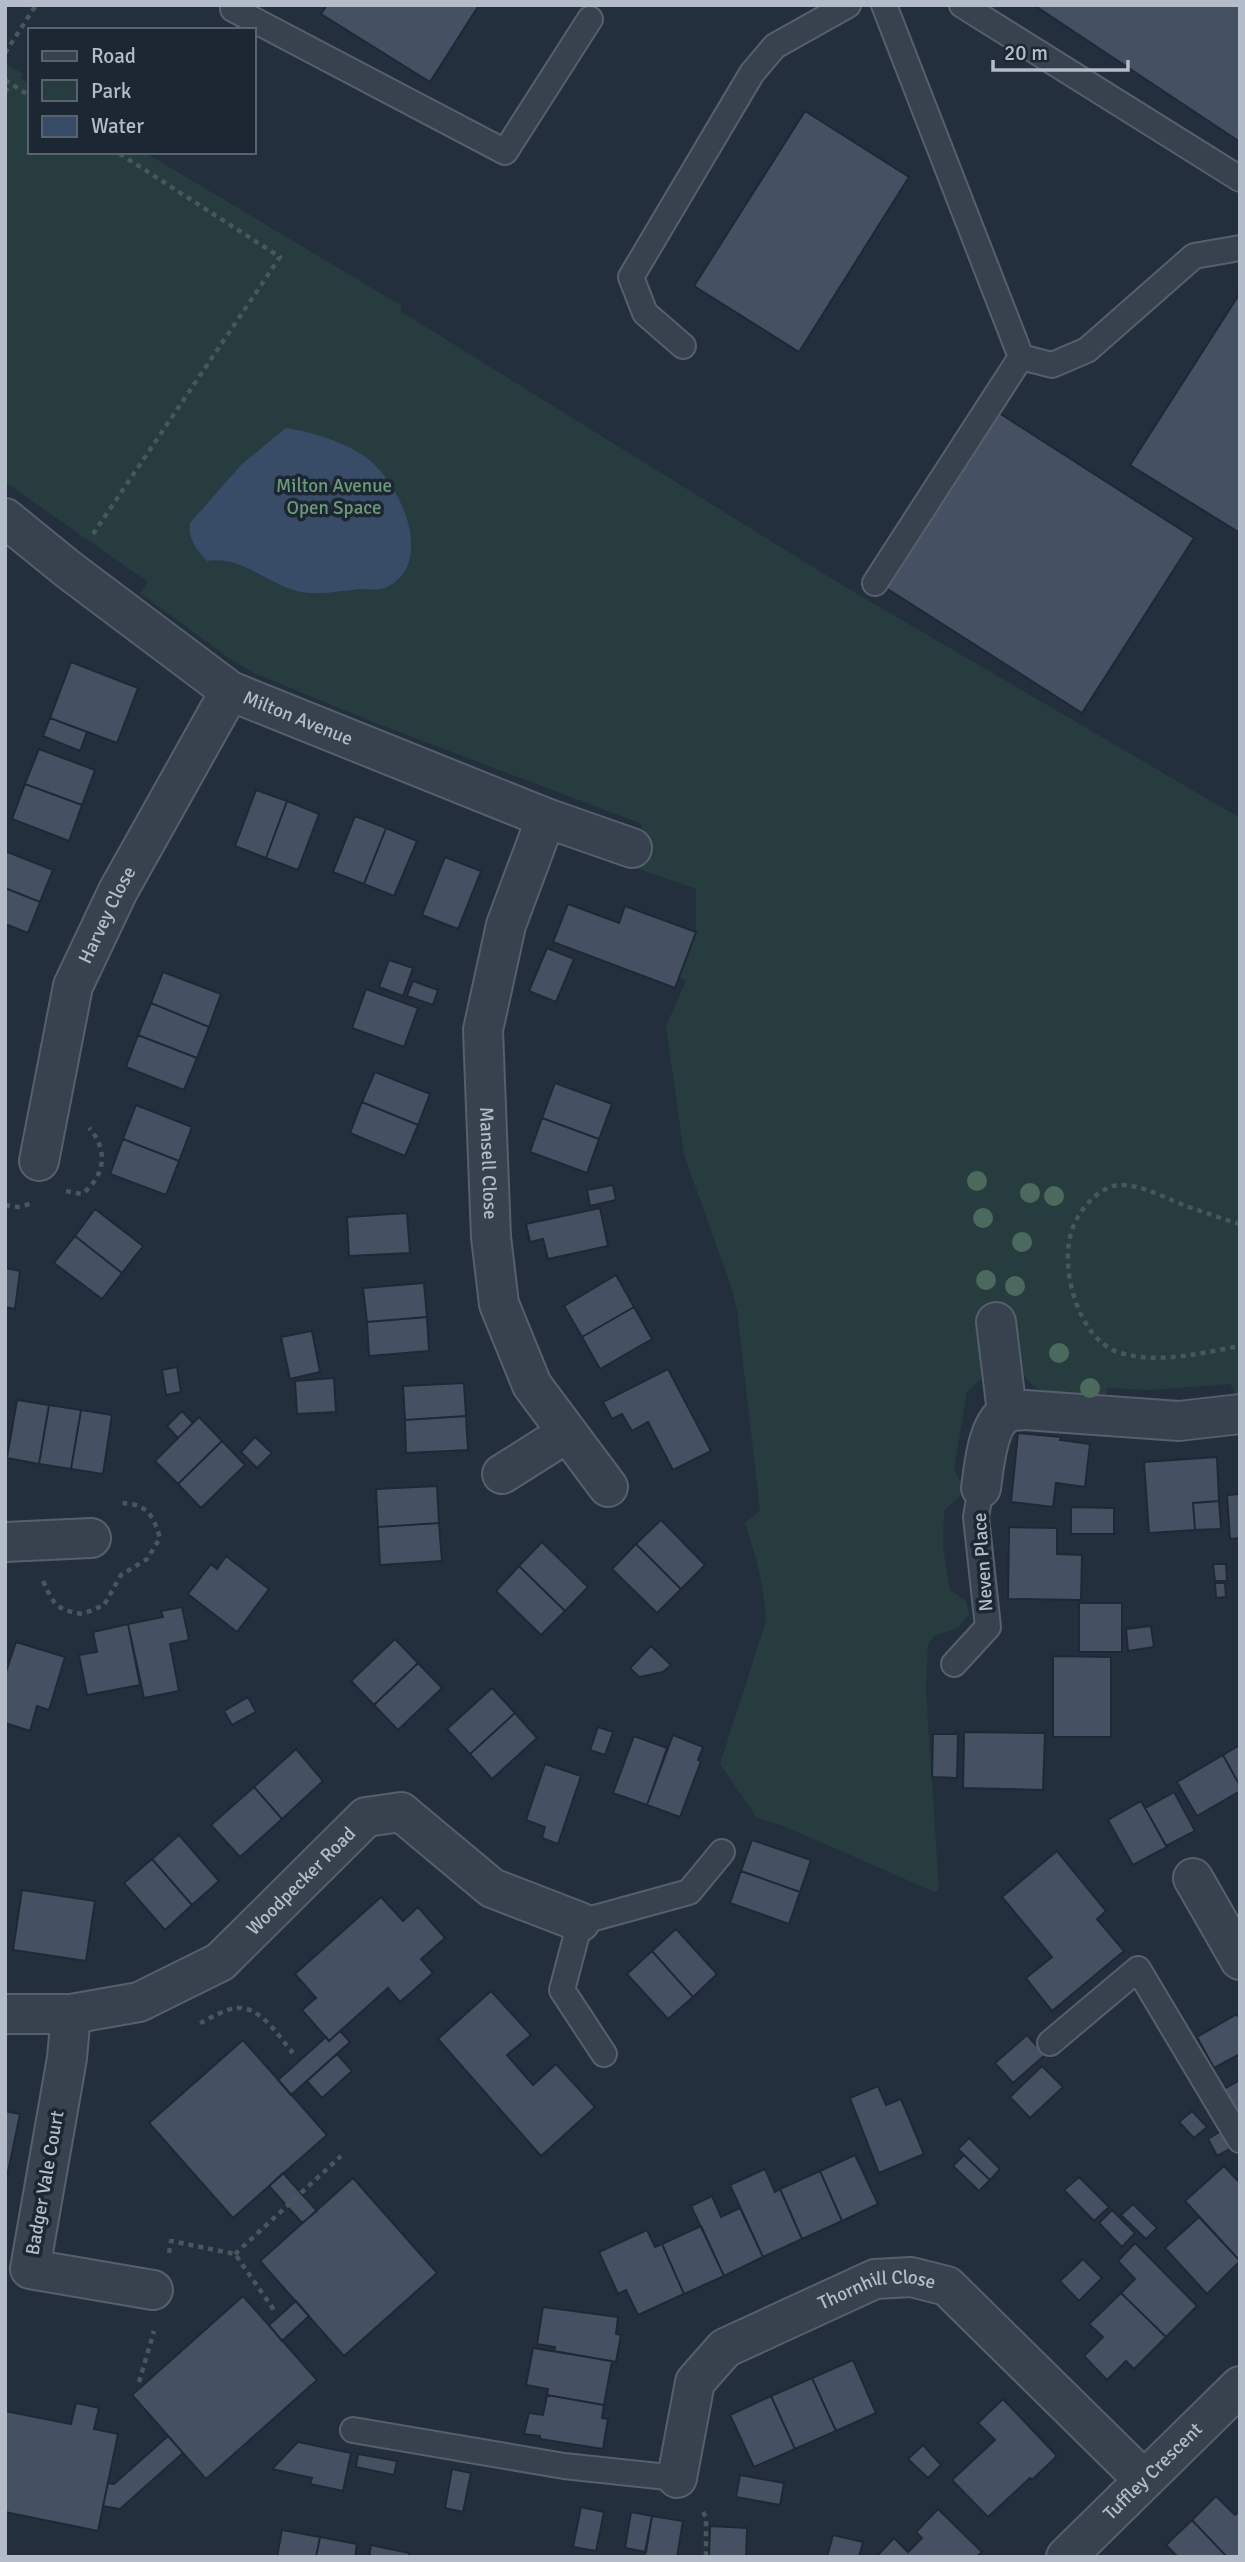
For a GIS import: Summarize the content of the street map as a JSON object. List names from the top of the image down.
{
  "streets": {
    "street": [
      "Milton Avenue",
      "Harvey Close",
      "Mansell Close",
      "Neven Place",
      "Woodpecker Road",
      "Badger Vale Court",
      "Thornhill Close",
      "Tuffley Crescent"
    ]
  },
  "crossings": [
    ["Milton Avenue", "Harvey Close"],
    ["Milton Avenue", "Mansell Close"],
    ["Woodpecker Road", "Badger Vale Court"],
    ["Thornhill Close", "Tuffley Crescent"]
  ],
  "parks": ["Milton Avenue Open Space"],
  "legend": ["Road", "Park", "Water"],
  "scale_bar": "20 m"
}
